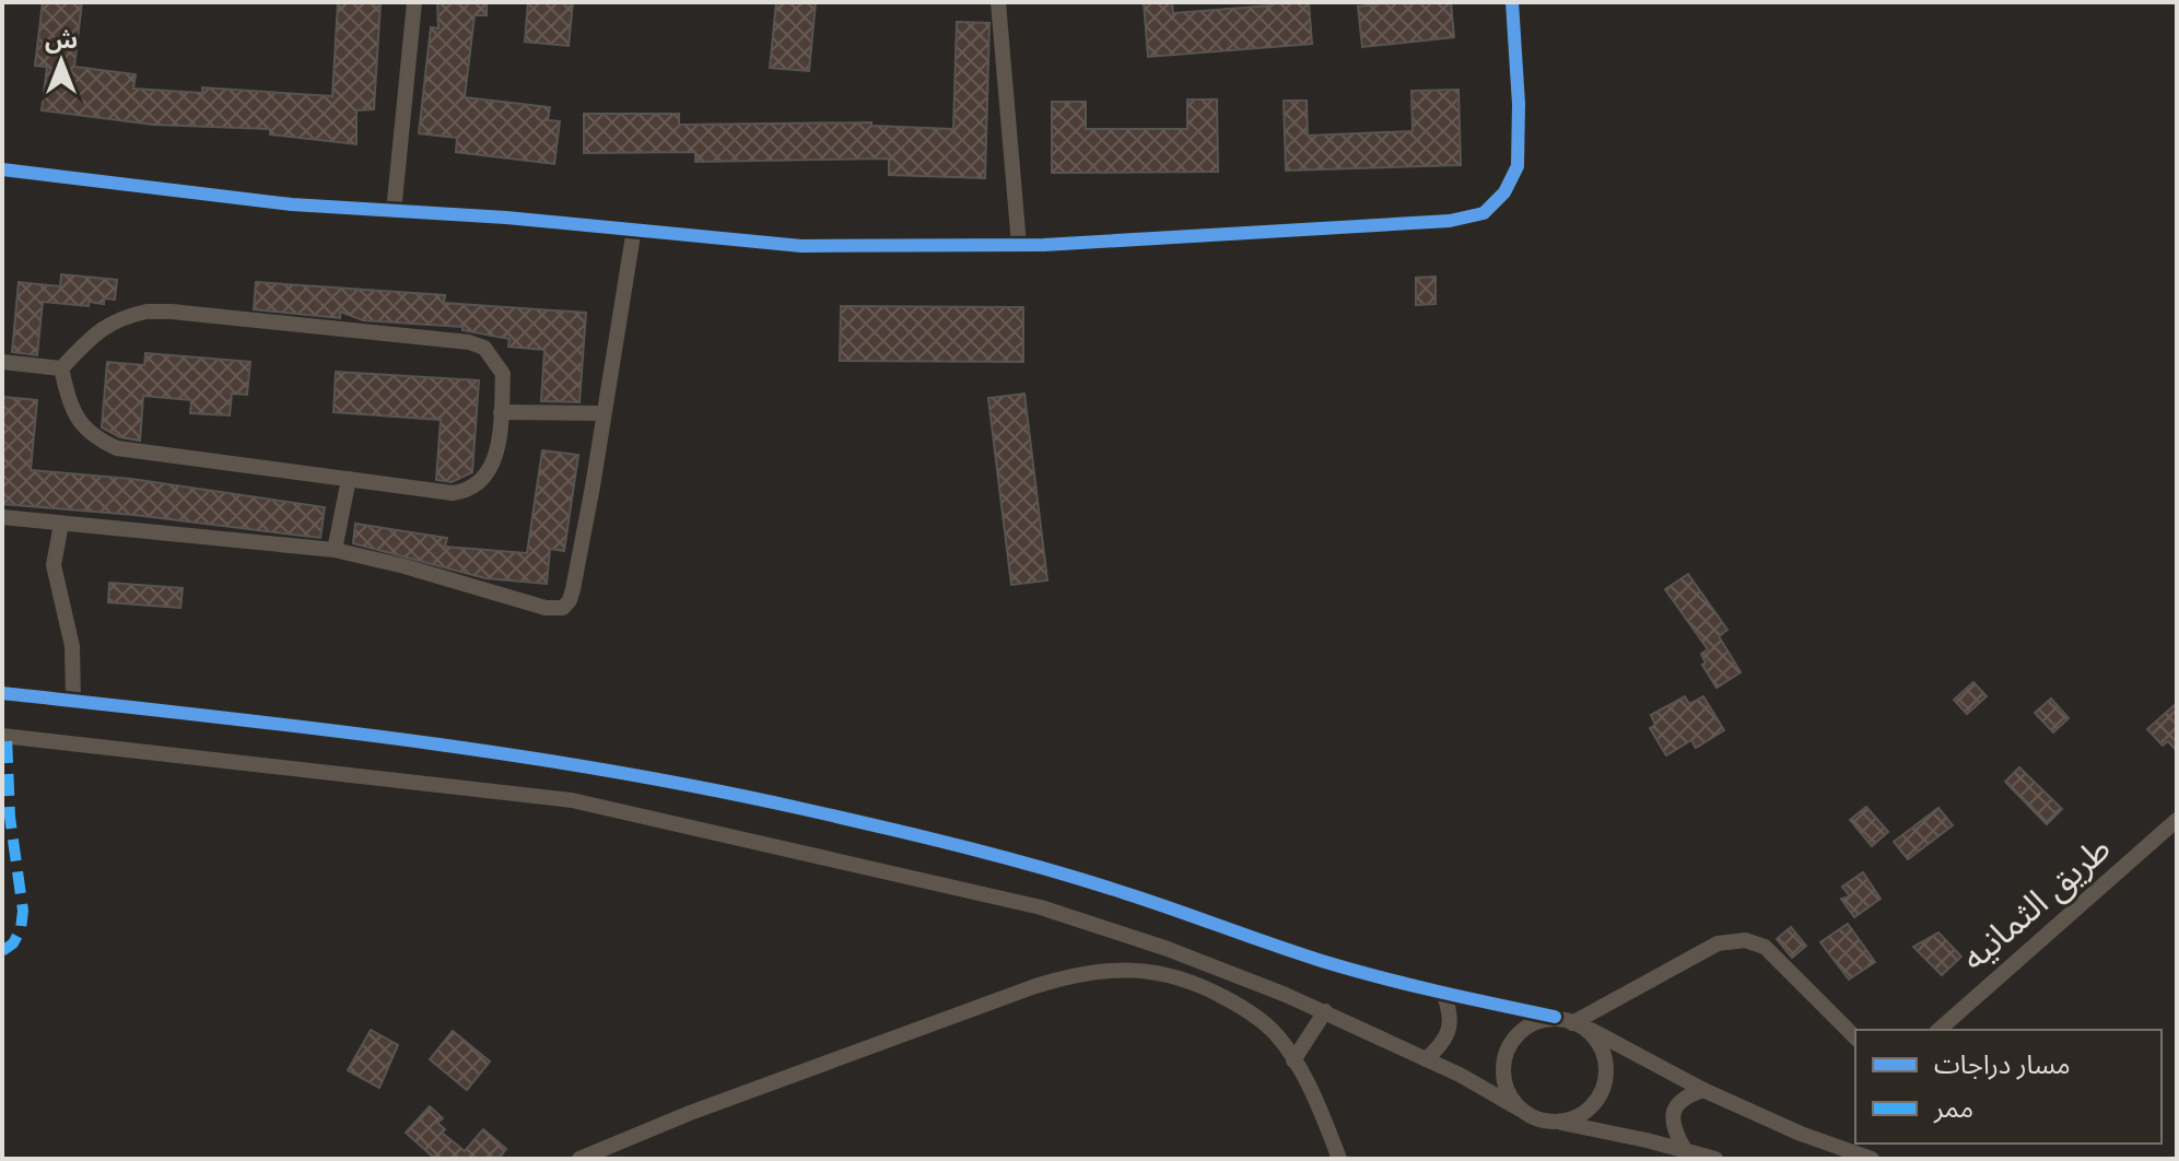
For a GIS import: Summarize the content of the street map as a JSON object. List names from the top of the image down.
{
  "streets": {
    "street": ["طريق الثمانيه"]
  },
  "legend": ["مسار دراجات", "ممر"],
  "north": "top"
}
